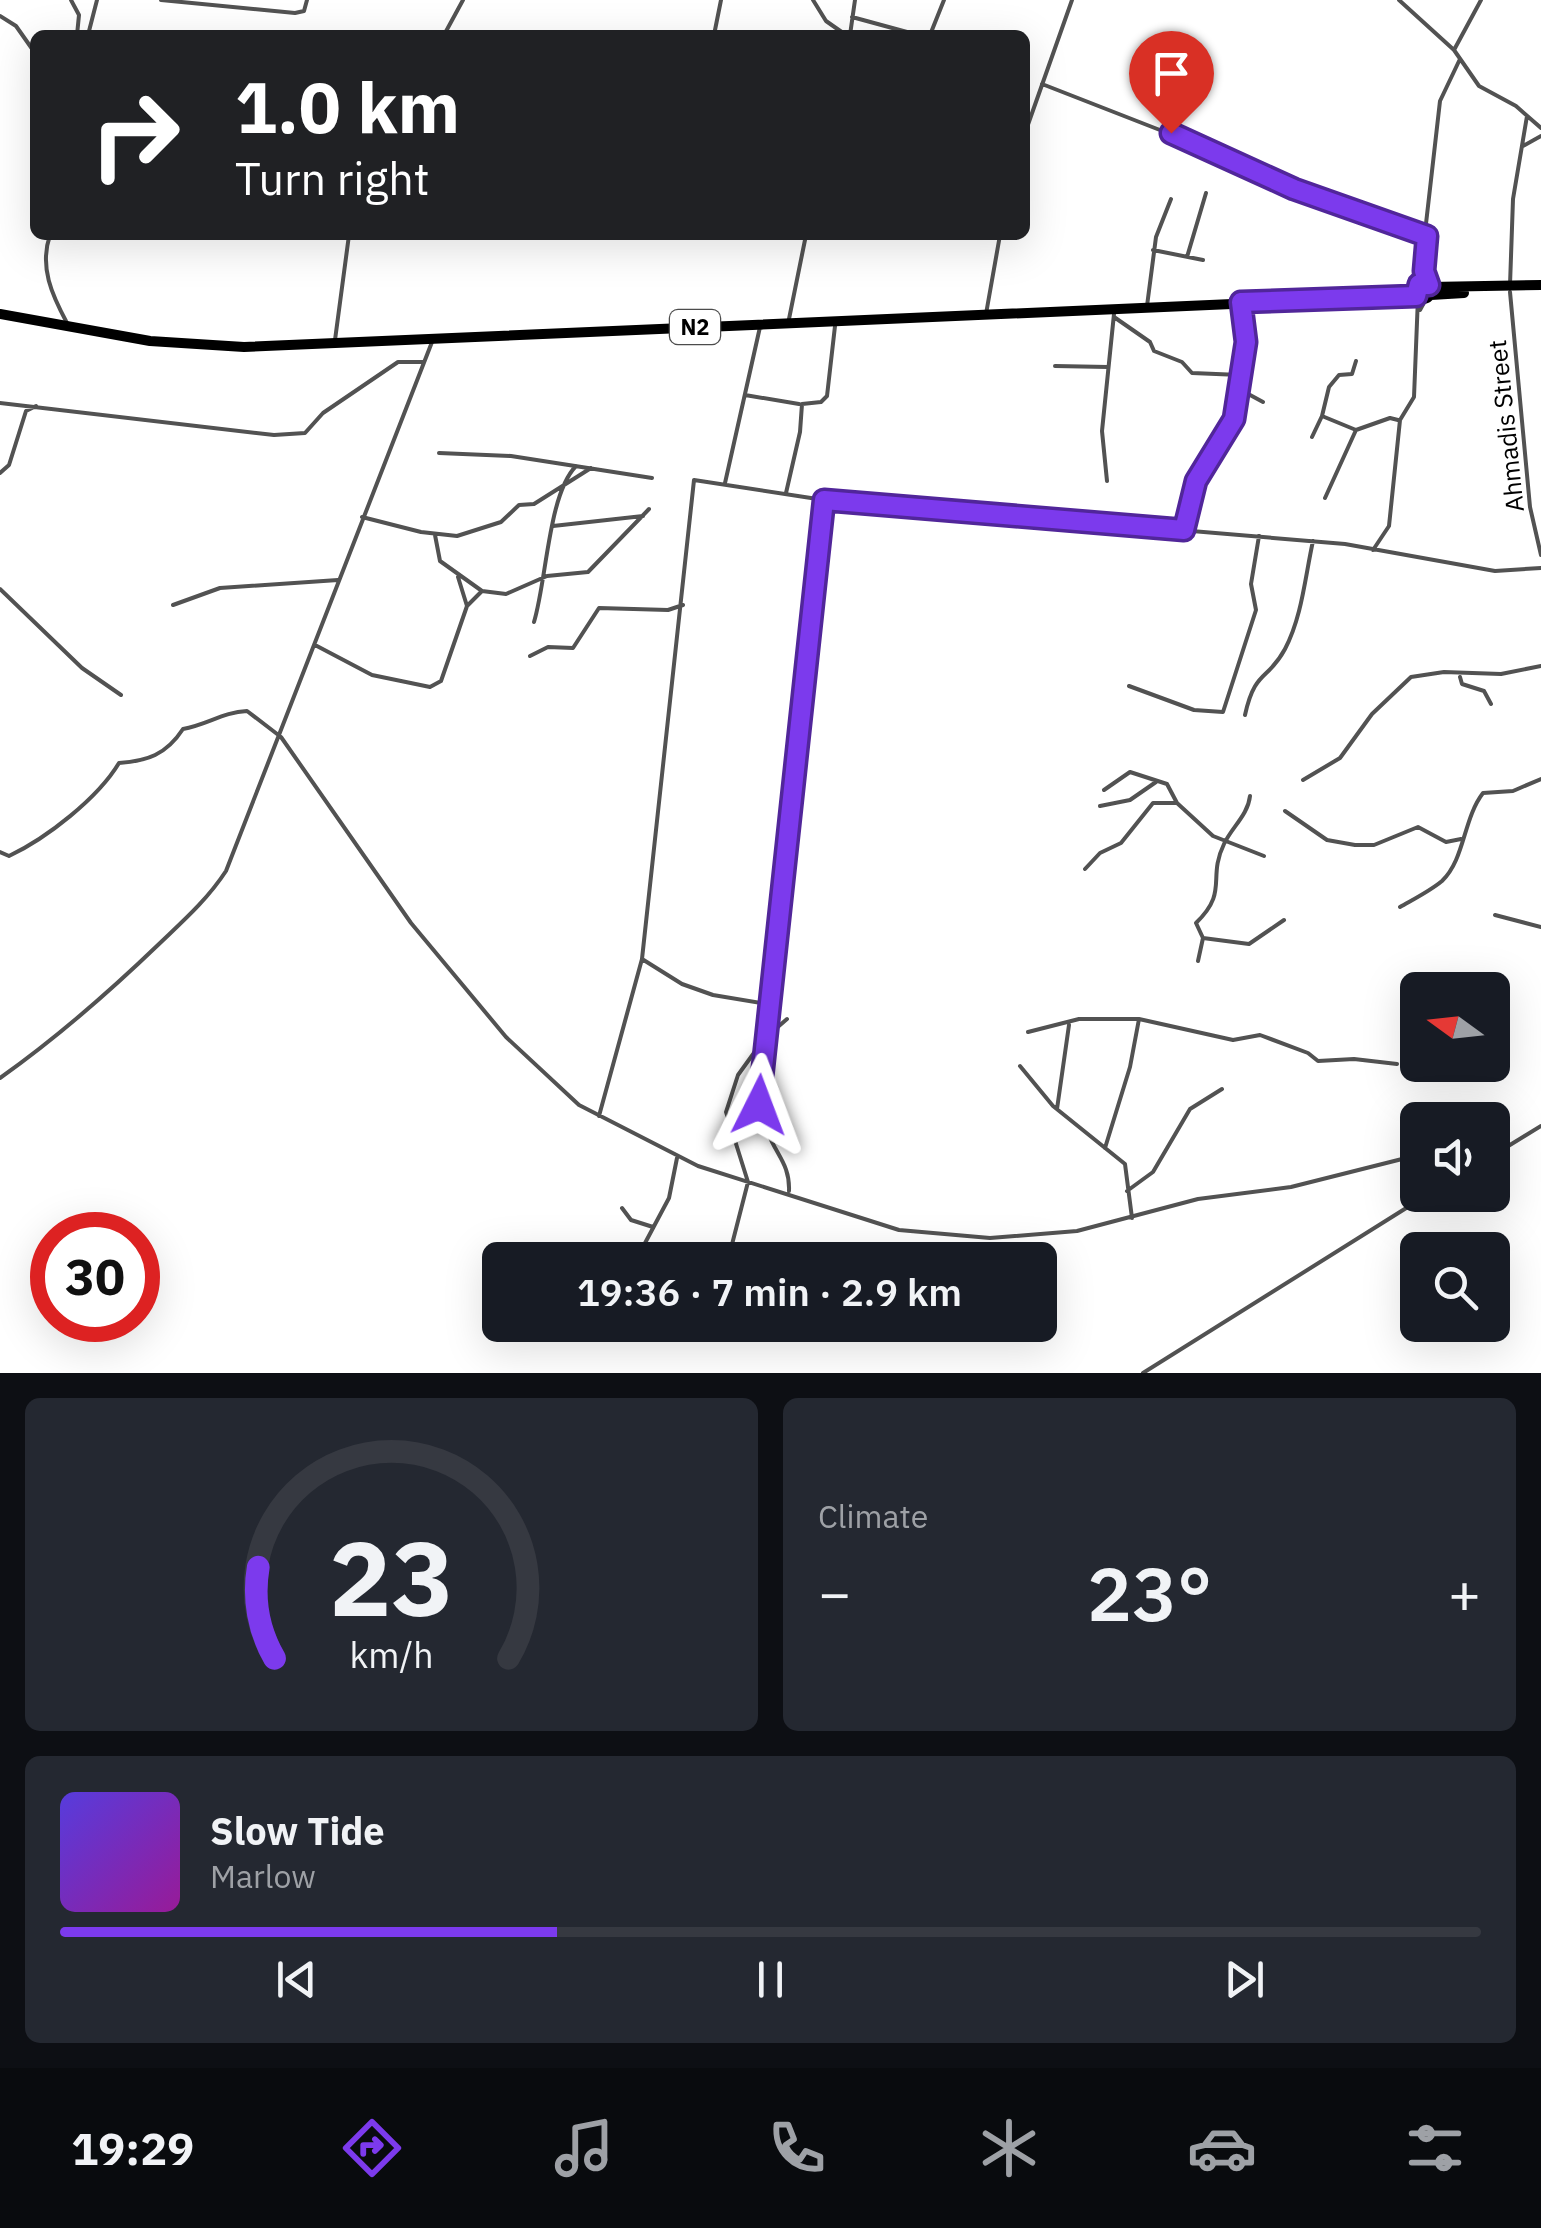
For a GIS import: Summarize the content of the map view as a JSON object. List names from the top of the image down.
{
  "streets": {
    "highway": ["N2"],
    "street": ["Ahmadis Street"]
  },
  "crossings": [
    ["N2", "Ahmadis Street"]
  ],
  "north": "left",
  "page": {
    "turn": ["1.0 km", "Turn right"],
    "limit": "30",
    "trip": "19:36 · 7 min · 2.9 km",
    "tile": "Climate",
    "heat": ["−", "23°", "+"],
    "song": ["Slow Tide", "Marlow"],
    "tabs": "19:29",
    "gauge": ["23", "km/h"]
  }
}
